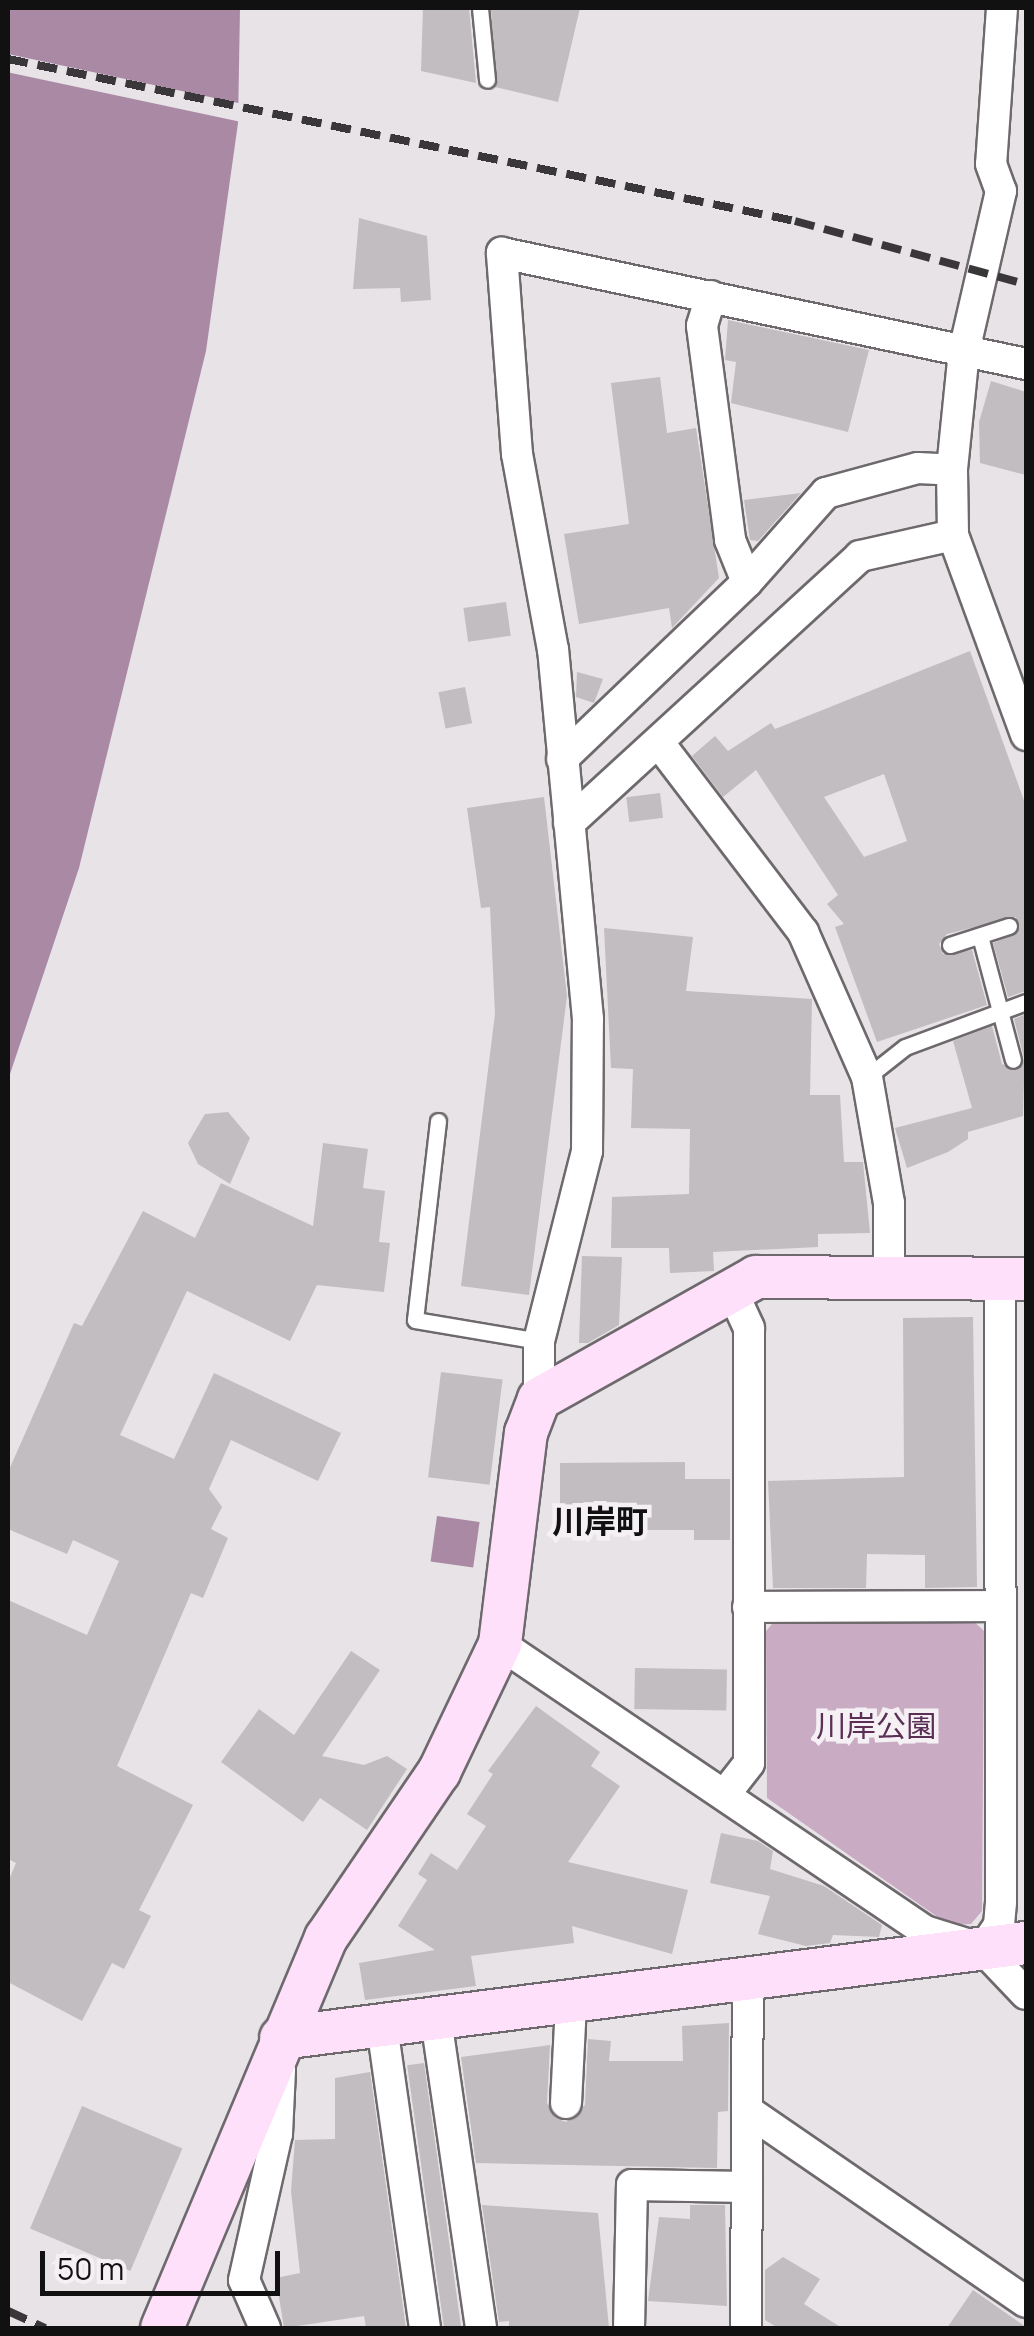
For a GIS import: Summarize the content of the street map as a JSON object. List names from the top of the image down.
{
  "districts": ["川岸町"],
  "parks": ["川岸公園"],
  "scale_bar": "50 m"
}
